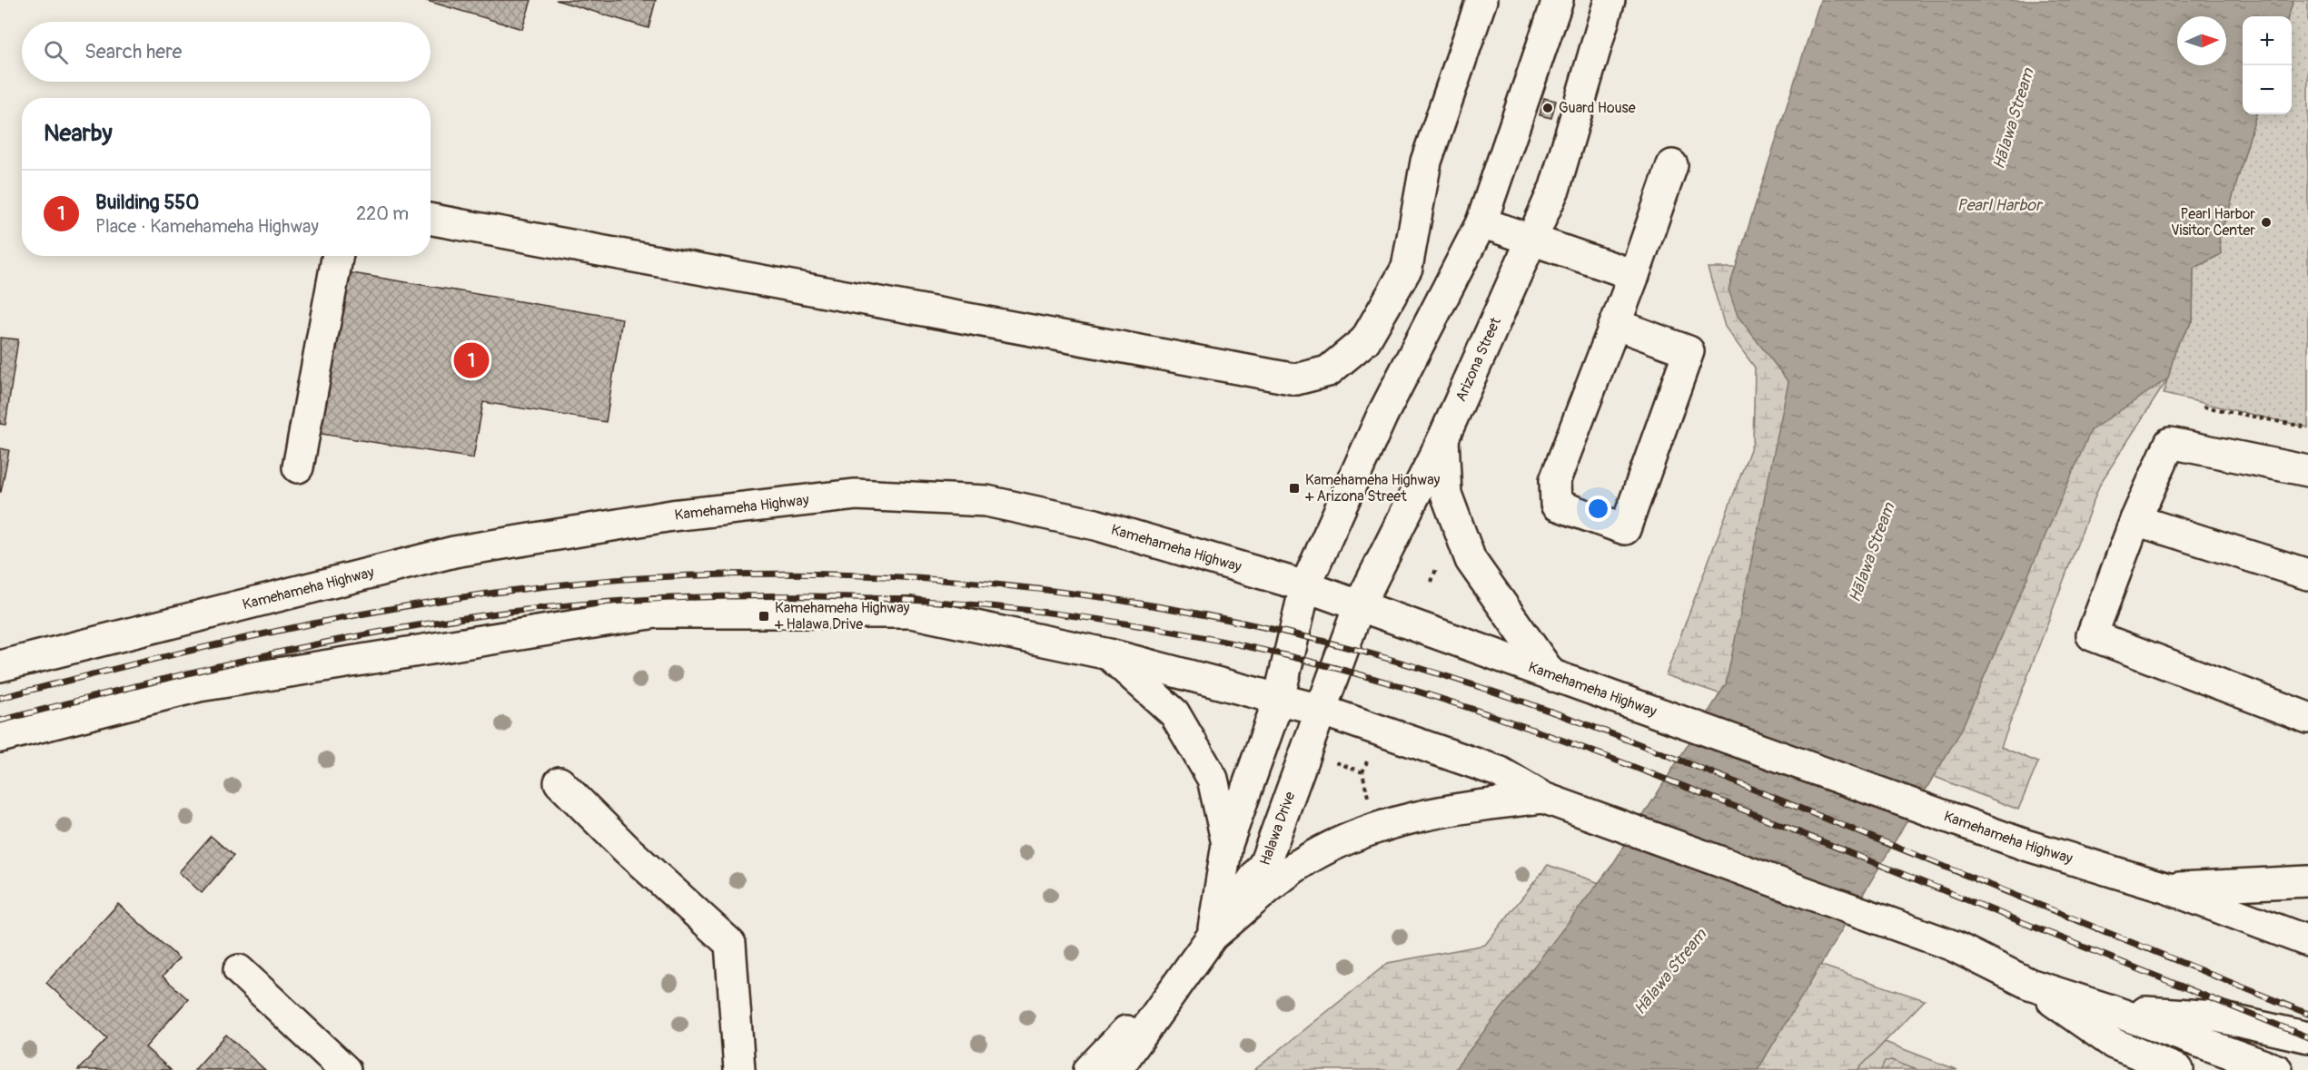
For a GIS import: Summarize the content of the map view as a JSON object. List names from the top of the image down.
{
  "streets": {
    "main road": ["Arizona Street", "Kamehameha Highway", "Halawa Drive"]
  },
  "crossings": [
    ["Arizona Street", "Kamehameha Highway"],
    ["Arizona Street", "Halawa Drive"]
  ],
  "water": ["Hālawa Stream", "Pearl Harbor"],
  "places": {
    "other": ["Guard House", "Pearl Harbor Visitor Center"],
    "transit": ["Kamehameha Highway + Arizona Street", "Kamehameha Highway + Halawa Drive"]
  },
  "north": "right",
  "page": {
    "map_buttons": ["+", "−"],
    "search": "Search here",
    "heading": "Nearby",
    "list": [
      {
        "mark": "1",
        "name": "Building 550",
        "note": "Place · Kamehameha Highway",
        "value": "220 m"
      }
    ],
    "pins": "1"
  }
}
